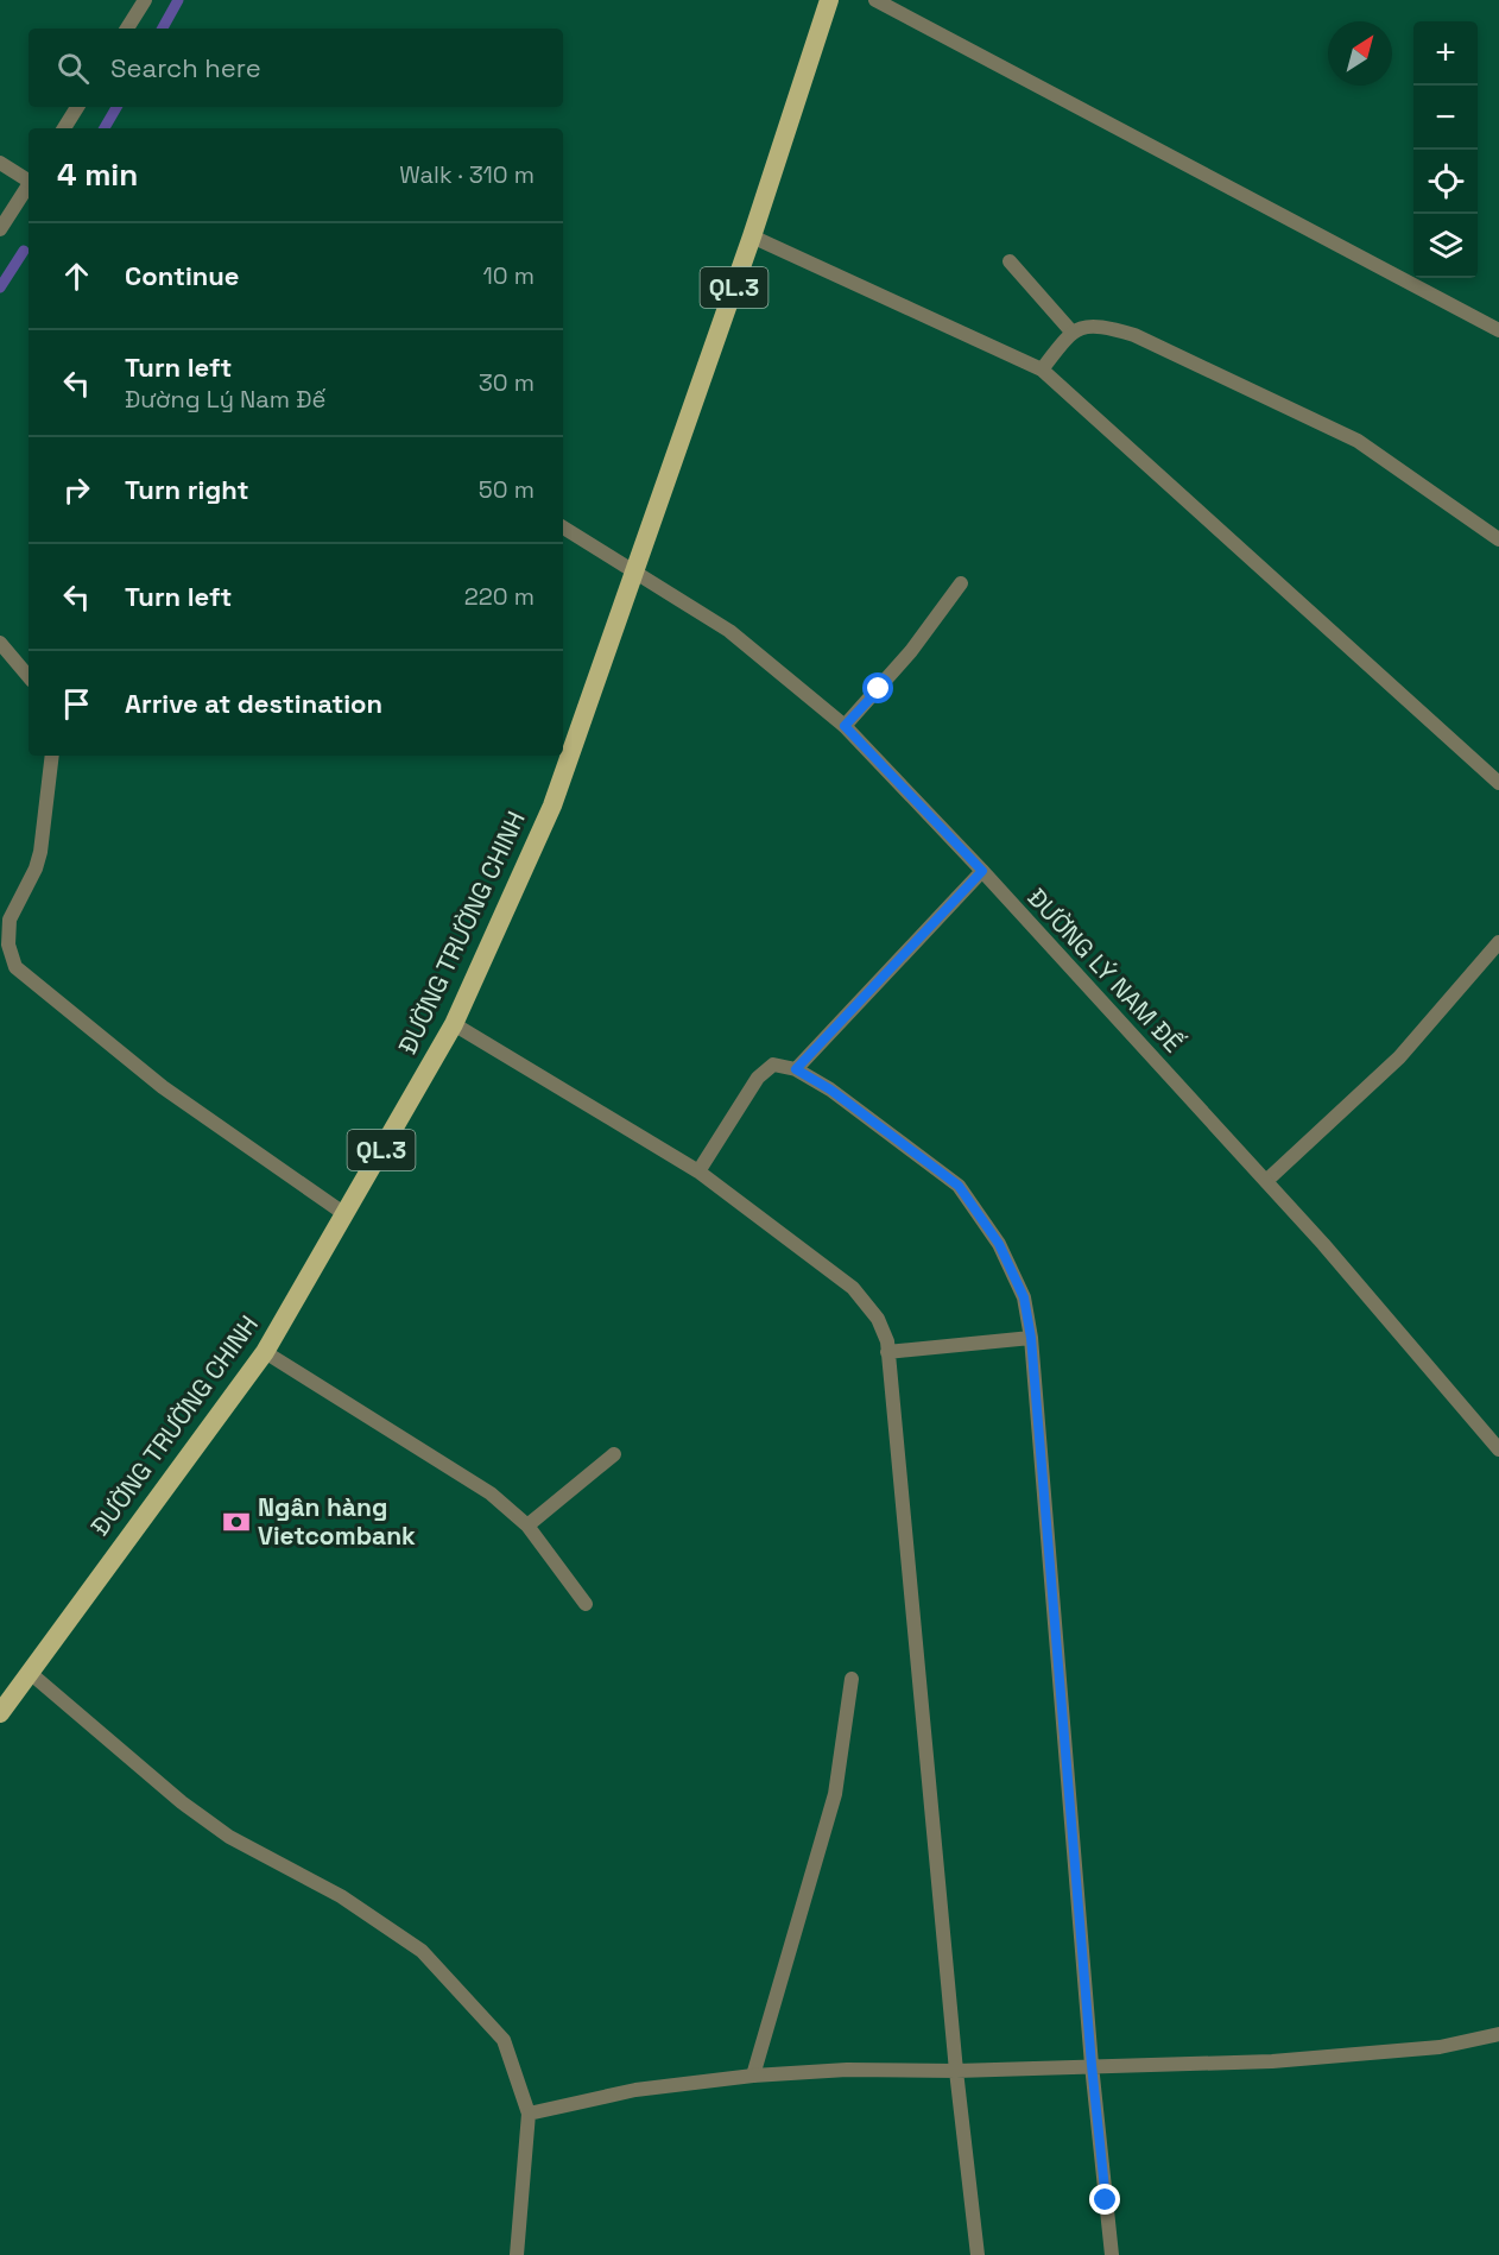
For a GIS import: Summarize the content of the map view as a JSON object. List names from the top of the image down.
{
  "streets": {
    "highway": ["QL.3", "ĐƯỜNG TRƯỜNG CHINH"],
    "street": ["ĐƯỜNG LÝ NAM ĐẾ"]
  },
  "crossings": [
    ["QL.3", "ĐƯỜNG TRƯỜNG CHINH"],
    ["QL.3", "ĐƯỜNG LÝ NAM ĐẾ"],
    ["ĐƯỜNG TRƯỜNG CHINH", "ĐƯỜNG LÝ NAM ĐẾ"]
  ],
  "places": {
    "bank": ["Ngân hàng Vietcombank"]
  },
  "north": "top right",
  "page": {
    "map_buttons": ["+", "−"],
    "search": "Search here",
    "heading": ["4 min", "Walk · 310 m"],
    "list": [
      ["Continue", "10 m"],
      ["Turn left", "Đường Lý Nam Đế", "30 m"],
      ["Turn right", "50 m"],
      ["Turn left", "220 m"],
      "Arrive at destination"
    ]
  }
}
